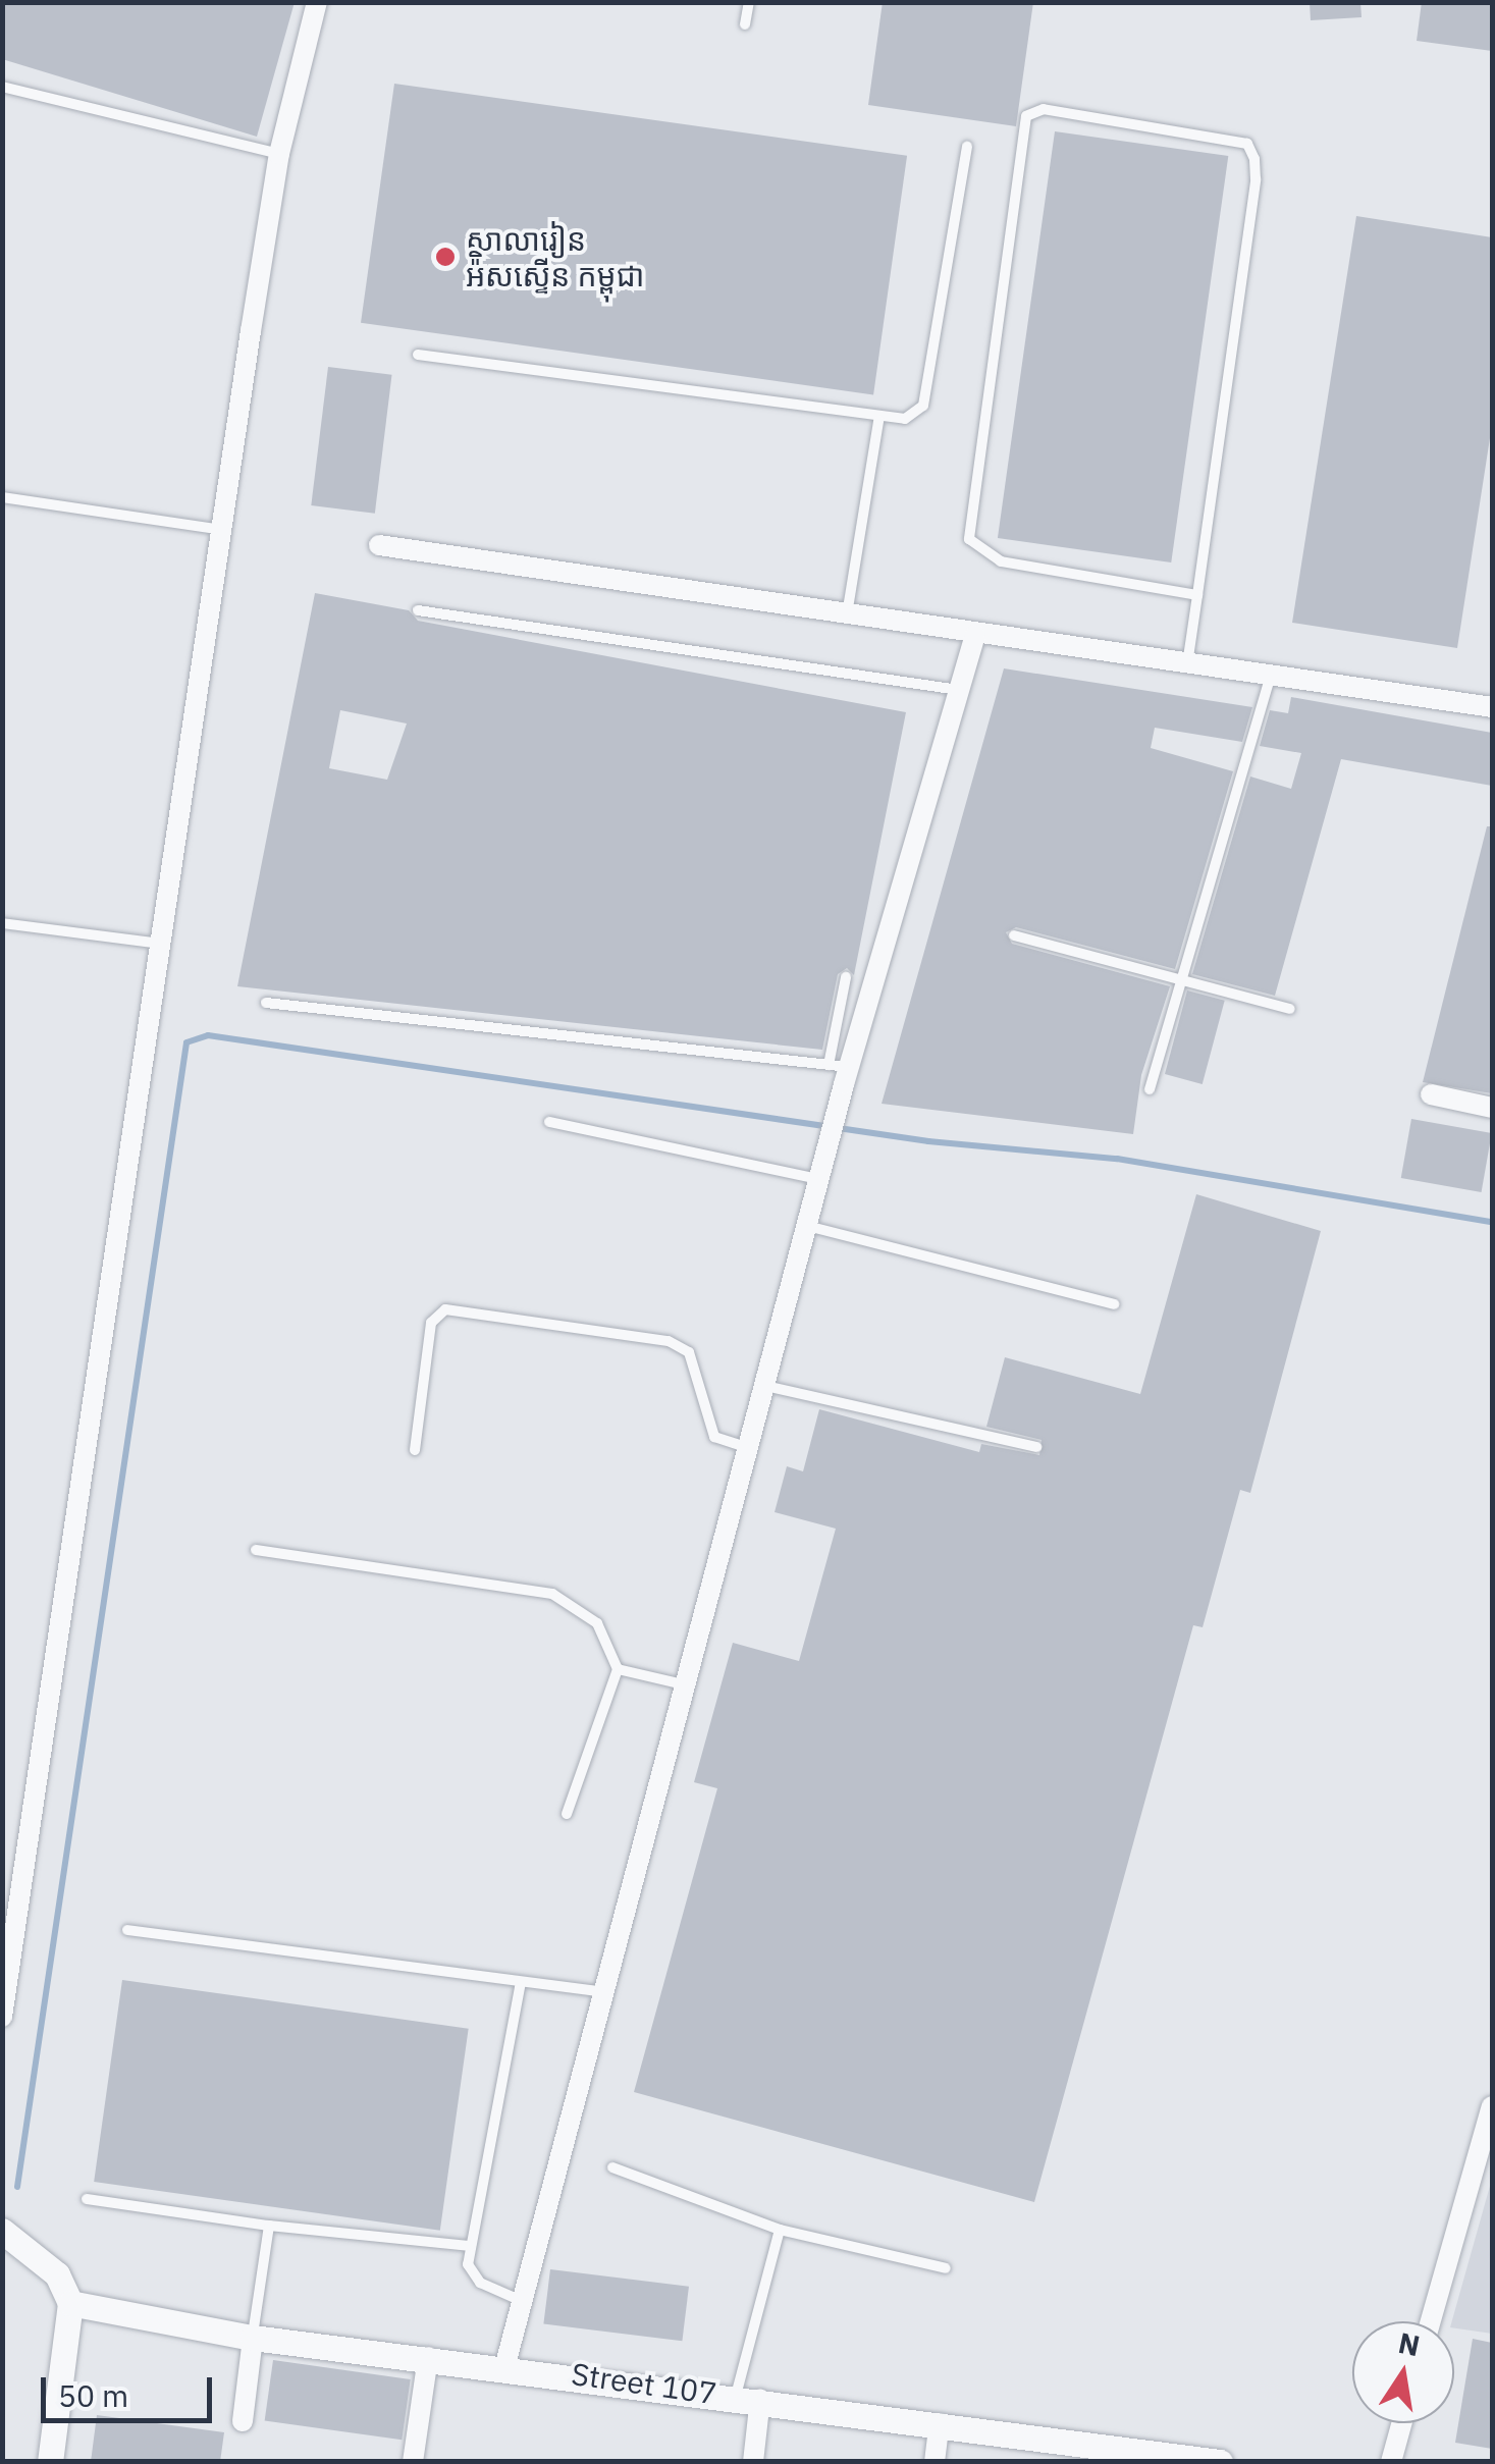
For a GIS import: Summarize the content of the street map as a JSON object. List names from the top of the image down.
{
  "streets": {
    "street": ["Street 107"]
  },
  "places": ["សាលារៀន អ៉ិសស្ទើន កម្ពុជា"],
  "scale_bar": "50 m",
  "north": "top"
}
